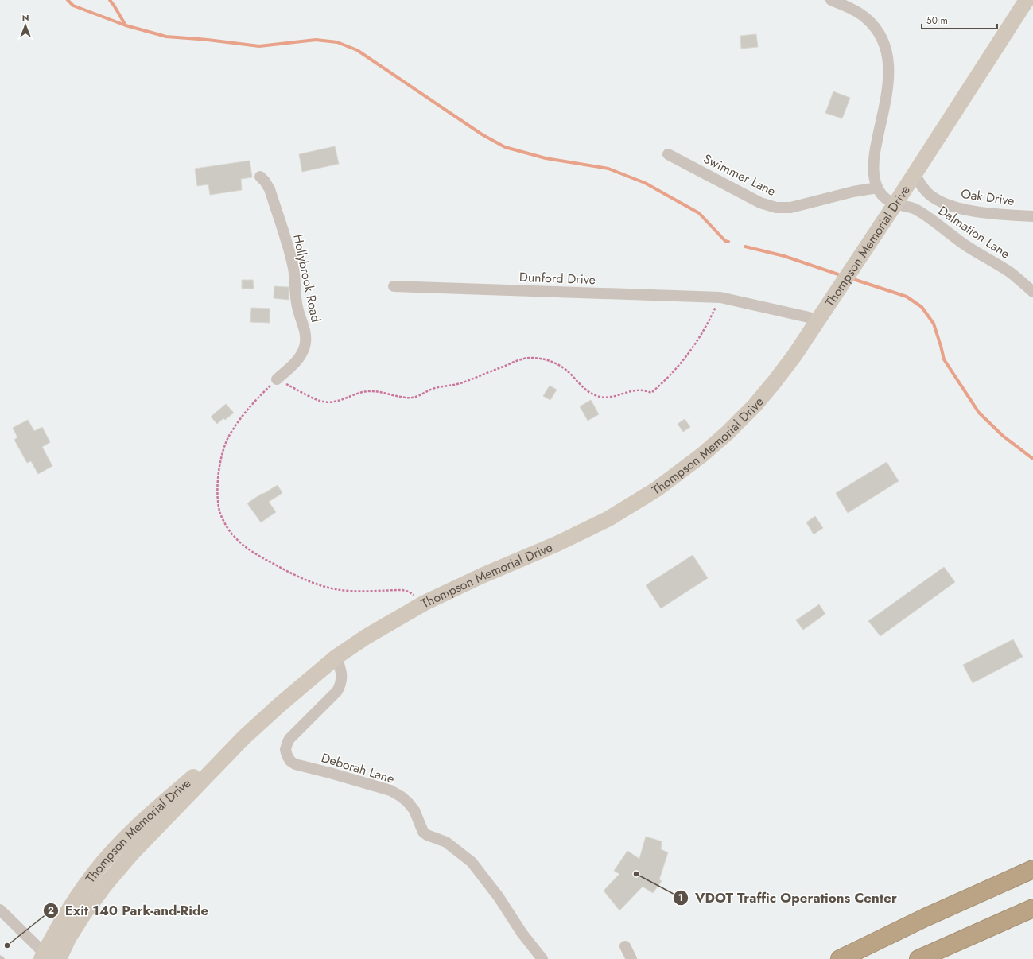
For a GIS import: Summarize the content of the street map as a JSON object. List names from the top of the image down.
{
  "streets": {
    "main road": ["Thompson Memorial Drive"],
    "street": [
      "Swimmer Lane",
      "Oak Drive",
      "Dalmation Lane",
      "Hollybrook Road",
      "Dunford Drive",
      "Deborah Lane"
    ]
  },
  "crossings": [
    ["Swimmer Lane", "Dalmation Lane"],
    ["Oak Drive", "Thompson Memorial Drive"],
    ["Dalmation Lane", "Thompson Memorial Drive"],
    ["Thompson Memorial Drive", "Dunford Drive"],
    ["Thompson Memorial Drive", "Deborah Lane"]
  ],
  "places": ["VDOT Traffic Operations Center", "Exit 140 Park-and-Ride"],
  "scale_bar": "50 m",
  "north": "top"
}
